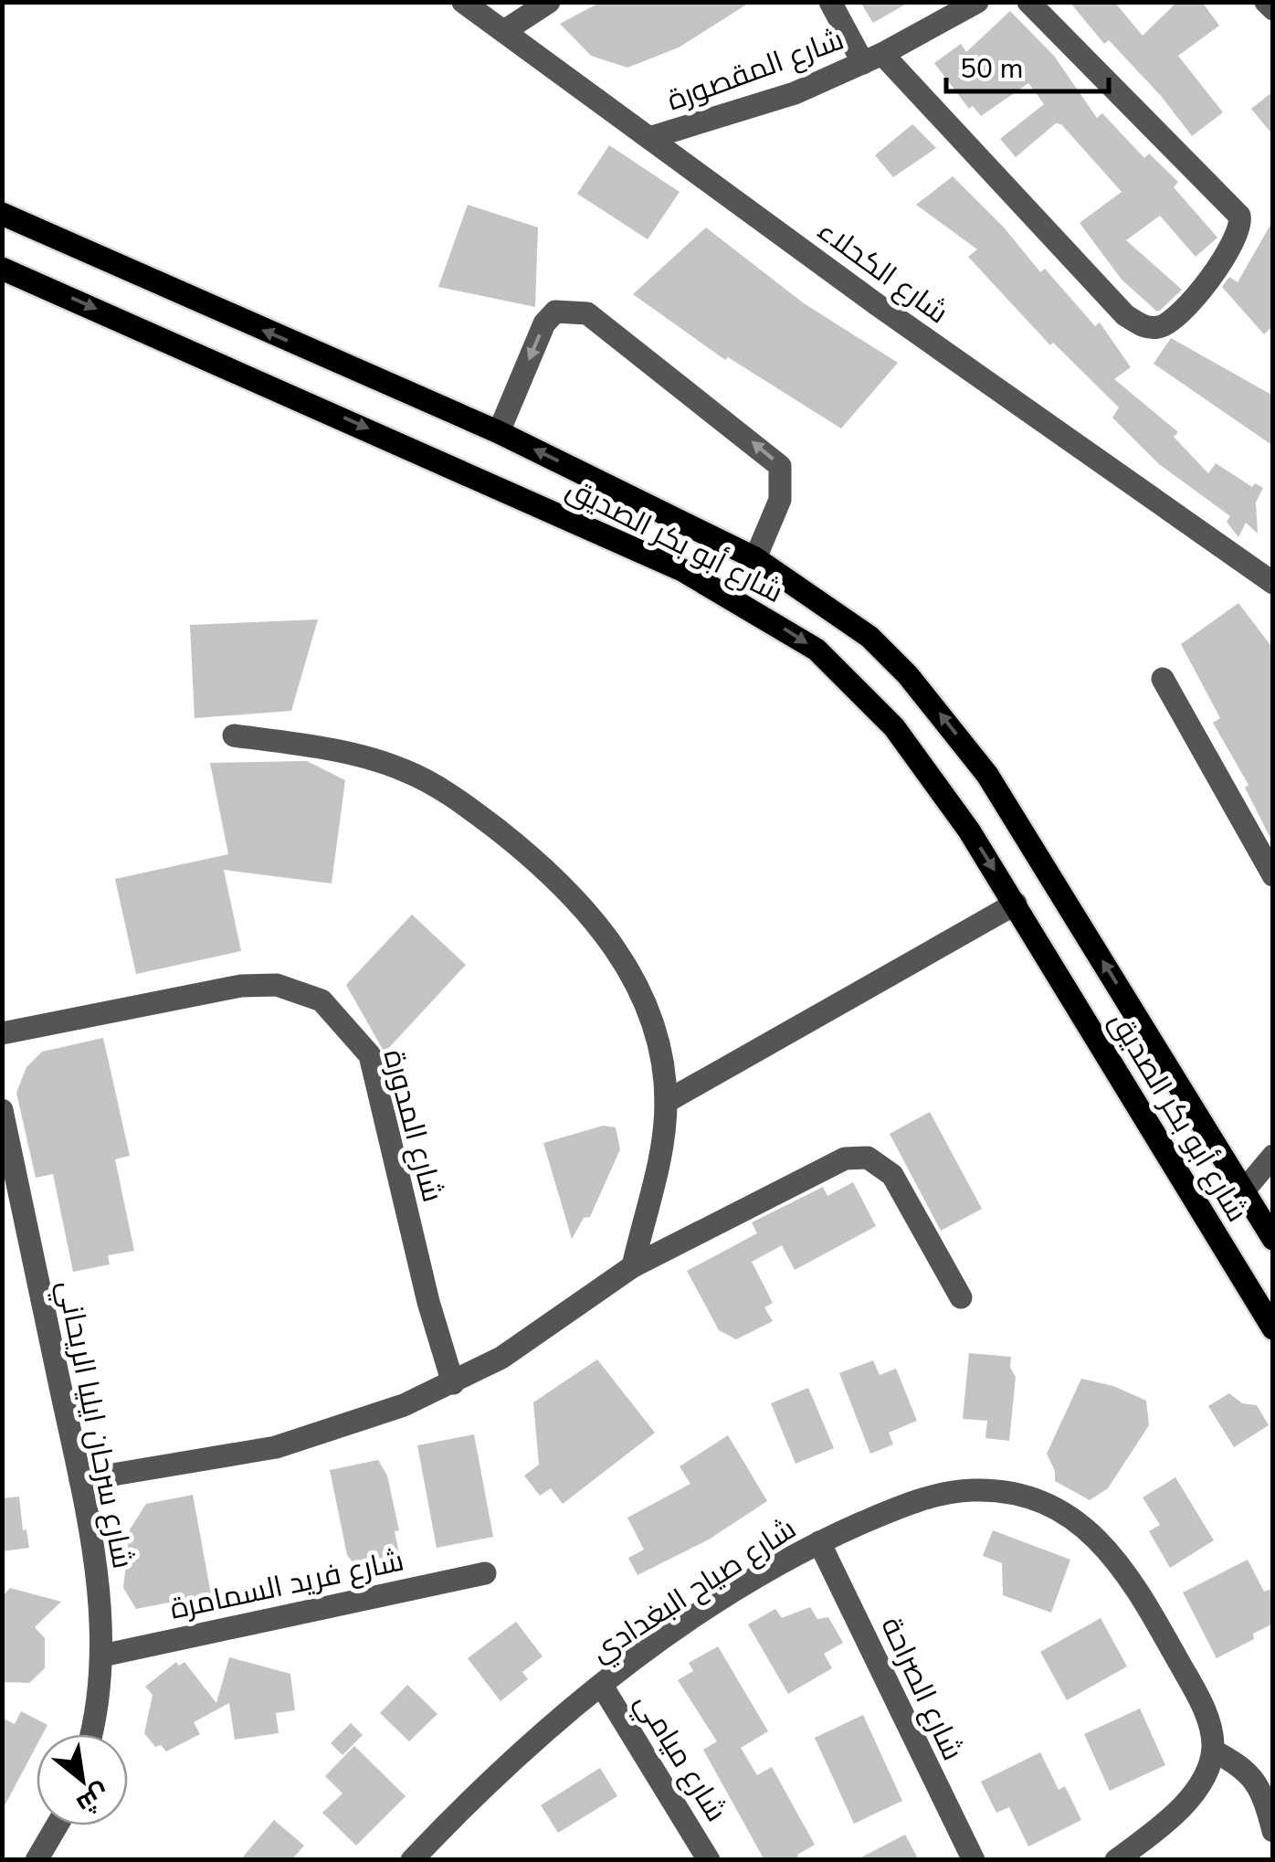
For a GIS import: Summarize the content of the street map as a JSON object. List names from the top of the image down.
{
  "streets": {
    "main road": ["شارع أبو بكر الصديق"],
    "street": [
      "شارع المقصورة",
      "شارع الكحلاء",
      "شارع المدورة",
      "شارع سرحان ايليا الريحاني",
      "شارع فريد السمامرة",
      "شارع صياح البغدادي",
      "شارع الصراحة",
      "شارع ميامي"
    ]
  },
  "crossings": [
    ["شارع المقصورة", "شارع الكحلاء"],
    ["شارع سرحان ايليا الريحاني", "شارع فريد السمامرة"],
    ["شارع صياح البغدادي", "شارع الصراحة"],
    ["شارع صياح البغدادي", "شارع ميامي"]
  ],
  "scale_bar": "50 m",
  "north": "bottom right"
}
